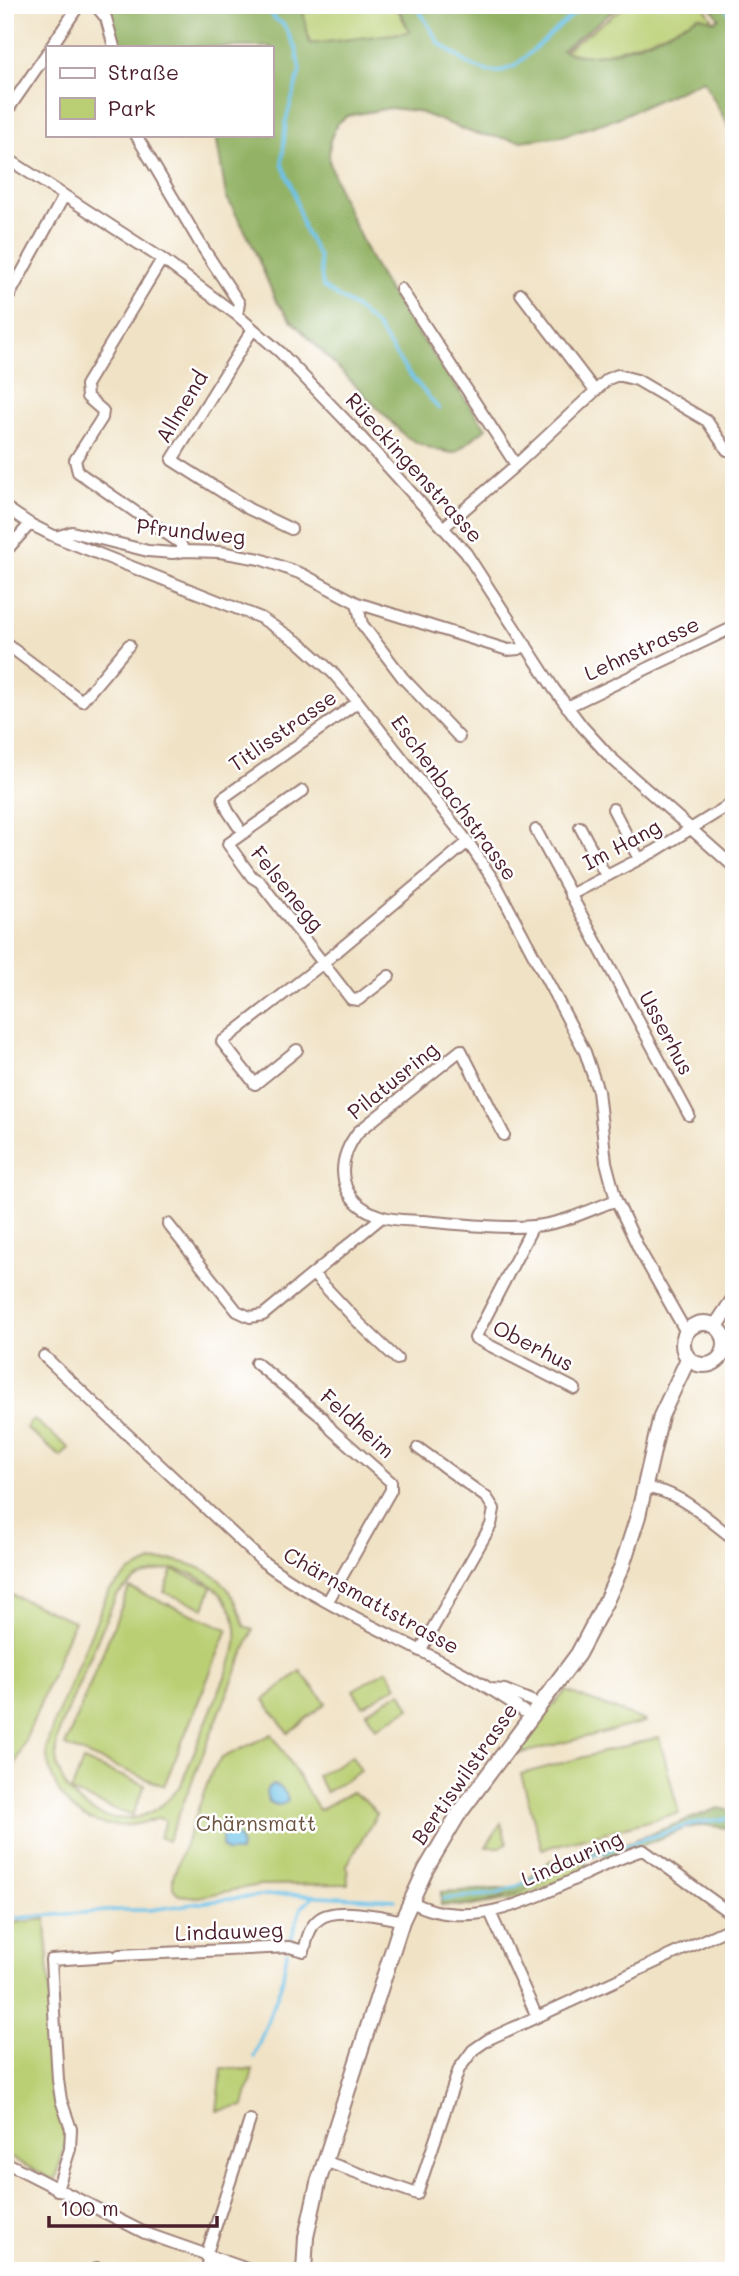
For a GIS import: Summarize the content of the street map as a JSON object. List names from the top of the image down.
{
  "streets": {
    "main road": ["Bertiswilstrasse"],
    "street": [
      "Allmend",
      "Rüeckingenstrasse",
      "Pfrundweg",
      "Lehnstrasse",
      "Titlisstrasse",
      "Eschenbachstrasse",
      "Im Hang",
      "Felsenegg",
      "Usserhus",
      "Pilatusring",
      "Oberhus",
      "Feldheim",
      "Chärnsmattstrasse",
      "Lindauring",
      "Lindauweg"
    ]
  },
  "crossings": [
    ["Allmend", "Rüeckingenstrasse"],
    ["Rüeckingenstrasse", "Pfrundweg"],
    ["Rüeckingenstrasse", "Lehnstrasse"],
    ["Rüeckingenstrasse", "Im Hang"],
    ["Pfrundweg", "Eschenbachstrasse"],
    ["Titlisstrasse", "Eschenbachstrasse"],
    ["Eschenbachstrasse", "Felsenegg"],
    ["Eschenbachstrasse", "Pilatusring"],
    ["Eschenbachstrasse", "Bertiswilstrasse"],
    ["Im Hang", "Usserhus"],
    ["Pilatusring", "Oberhus"],
    ["Feldheim", "Chärnsmattstrasse"],
    ["Chärnsmattstrasse", "Bertiswilstrasse"],
    ["Bertiswilstrasse", "Lindauring"],
    ["Bertiswilstrasse", "Lindauweg"]
  ],
  "parks": ["Chärnsmatt"],
  "legend": ["Straße", "Park"],
  "scale_bar": "100 m"
}
